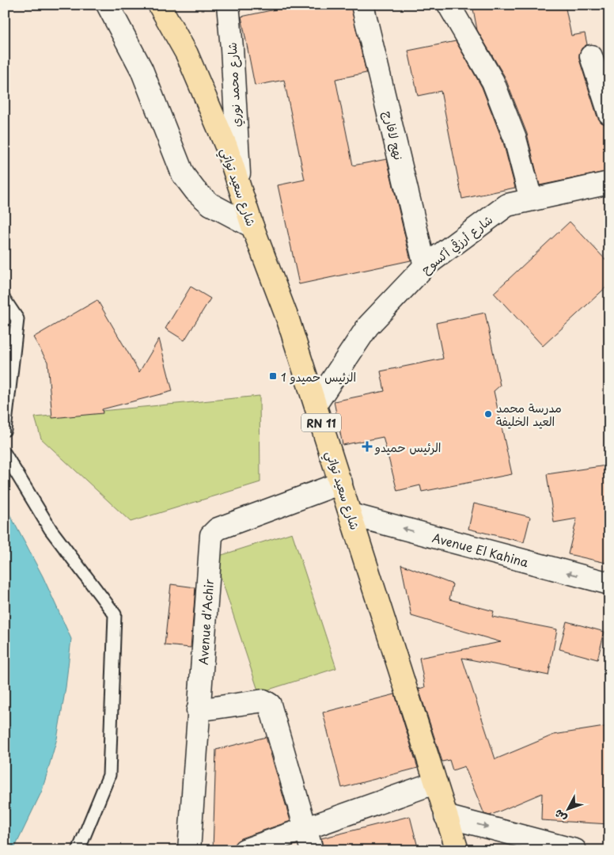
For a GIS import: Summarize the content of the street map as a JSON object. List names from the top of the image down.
{
  "streets": {
    "main road": ["شارع سعيد تواتي", "RN 11"],
    "street": [
      "شارع محمد نوري",
      "نهج لافارج",
      "شارع أرزقي أكسوح",
      "Avenue El Kahina",
      "Avenue d'Achir"
    ]
  },
  "crossings": [
    ["شارع محمد نوري", "شارع سعيد تواتي"],
    ["نهج لافارج", "شارع أرزقي أكسوح"],
    ["شارع سعيد تواتي", "شارع أرزقي أكسوح"],
    ["شارع سعيد تواتي", "Avenue El Kahina"],
    ["شارع سعيد تواتي", "Avenue d'Achir"]
  ],
  "one_way": ["Avenue El Kahina"],
  "places": {
    "transit": ["الرئيس حميدو 1"],
    "other": ["مدرسة محمد العيد الخليفة"],
    "health": ["الرئيس حميدو"]
  },
  "north": "bottom left"
}
